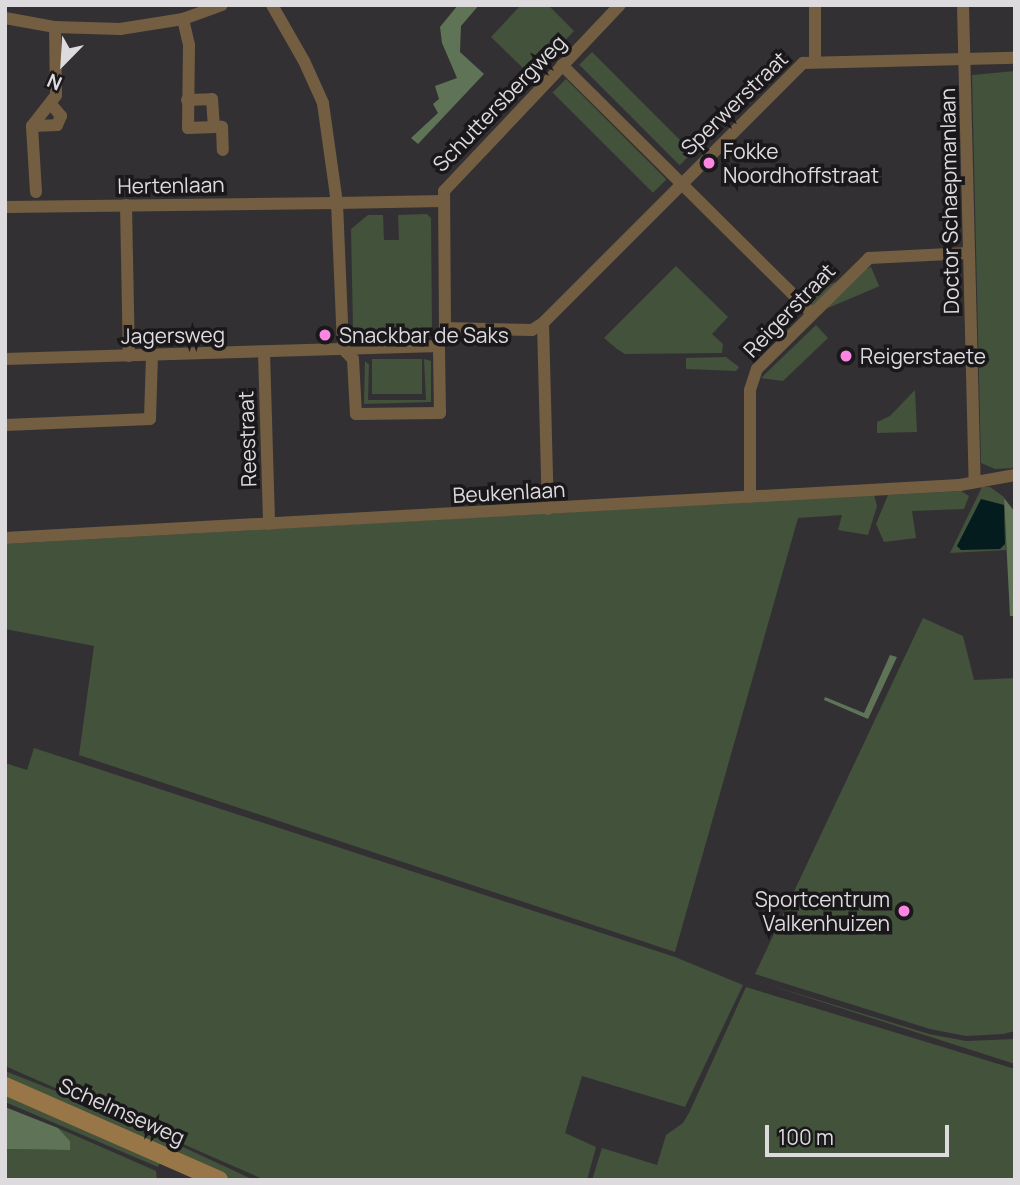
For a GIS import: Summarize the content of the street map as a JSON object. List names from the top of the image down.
{
  "streets": {
    "main road": ["Schelmseweg"],
    "street": [
      "Schuttersbergweg",
      "Sperwerstraat",
      "Hertenlaan",
      "Doctor Schaepmanlaan",
      "Reigerstraat",
      "Jagersweg",
      "Reestraat",
      "Beukenlaan"
    ]
  },
  "crossings": [
    ["Schuttersbergweg", "Hertenlaan"],
    ["Sperwerstraat", "Doctor Schaepmanlaan"],
    ["Doctor Schaepmanlaan", "Reigerstraat"],
    ["Doctor Schaepmanlaan", "Beukenlaan"],
    ["Reigerstraat", "Beukenlaan"],
    ["Jagersweg", "Reestraat"],
    ["Reestraat", "Beukenlaan"]
  ],
  "places": [
    "Fokke Noordhoffstraat",
    "Snackbar de Saks",
    "Reigerstaete",
    "Sportcentrum Valkenhuizen"
  ],
  "scale_bar": "100 m",
  "north": "bottom left"
}
